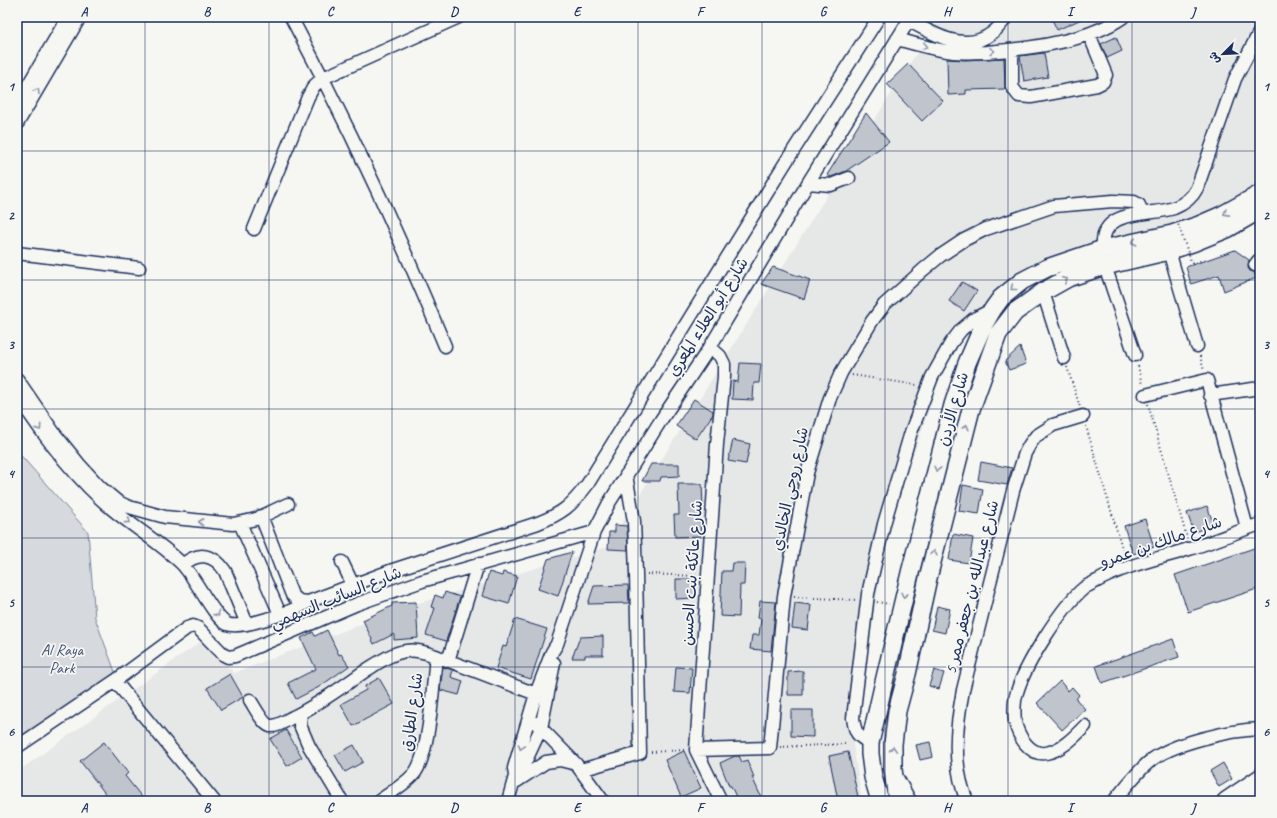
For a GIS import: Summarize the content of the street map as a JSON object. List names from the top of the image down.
{
  "streets": {
    "highway": ["شارع الأردن"],
    "street": [
      "شارع أبو العلاء المعري",
      "شارع روحي الخالدي",
      "شارع مالك بن عمرو",
      "شارع عاتكة بنت الحسن",
      "شارع عبدالله بن جعفر ممر 5",
      "شارع السائب السهمي",
      "شارع الطارق"
    ]
  },
  "crossings": [
    ["شارع أبو العلاء المعري", "شارع عاتكة بنت الحسن"],
    ["شارع أبو العلاء المعري", "شارع السائب السهمي"]
  ],
  "parks": ["Al Raya Park"],
  "north": "bottom left",
  "grid": {
    "columns": [
      "A",
      "B",
      "C",
      "D",
      "E",
      "F",
      "G",
      "H",
      "I",
      "J"
    ],
    "rows": [
      "1",
      "2",
      "3",
      "4",
      "5",
      "6"
    ]
  }
}
